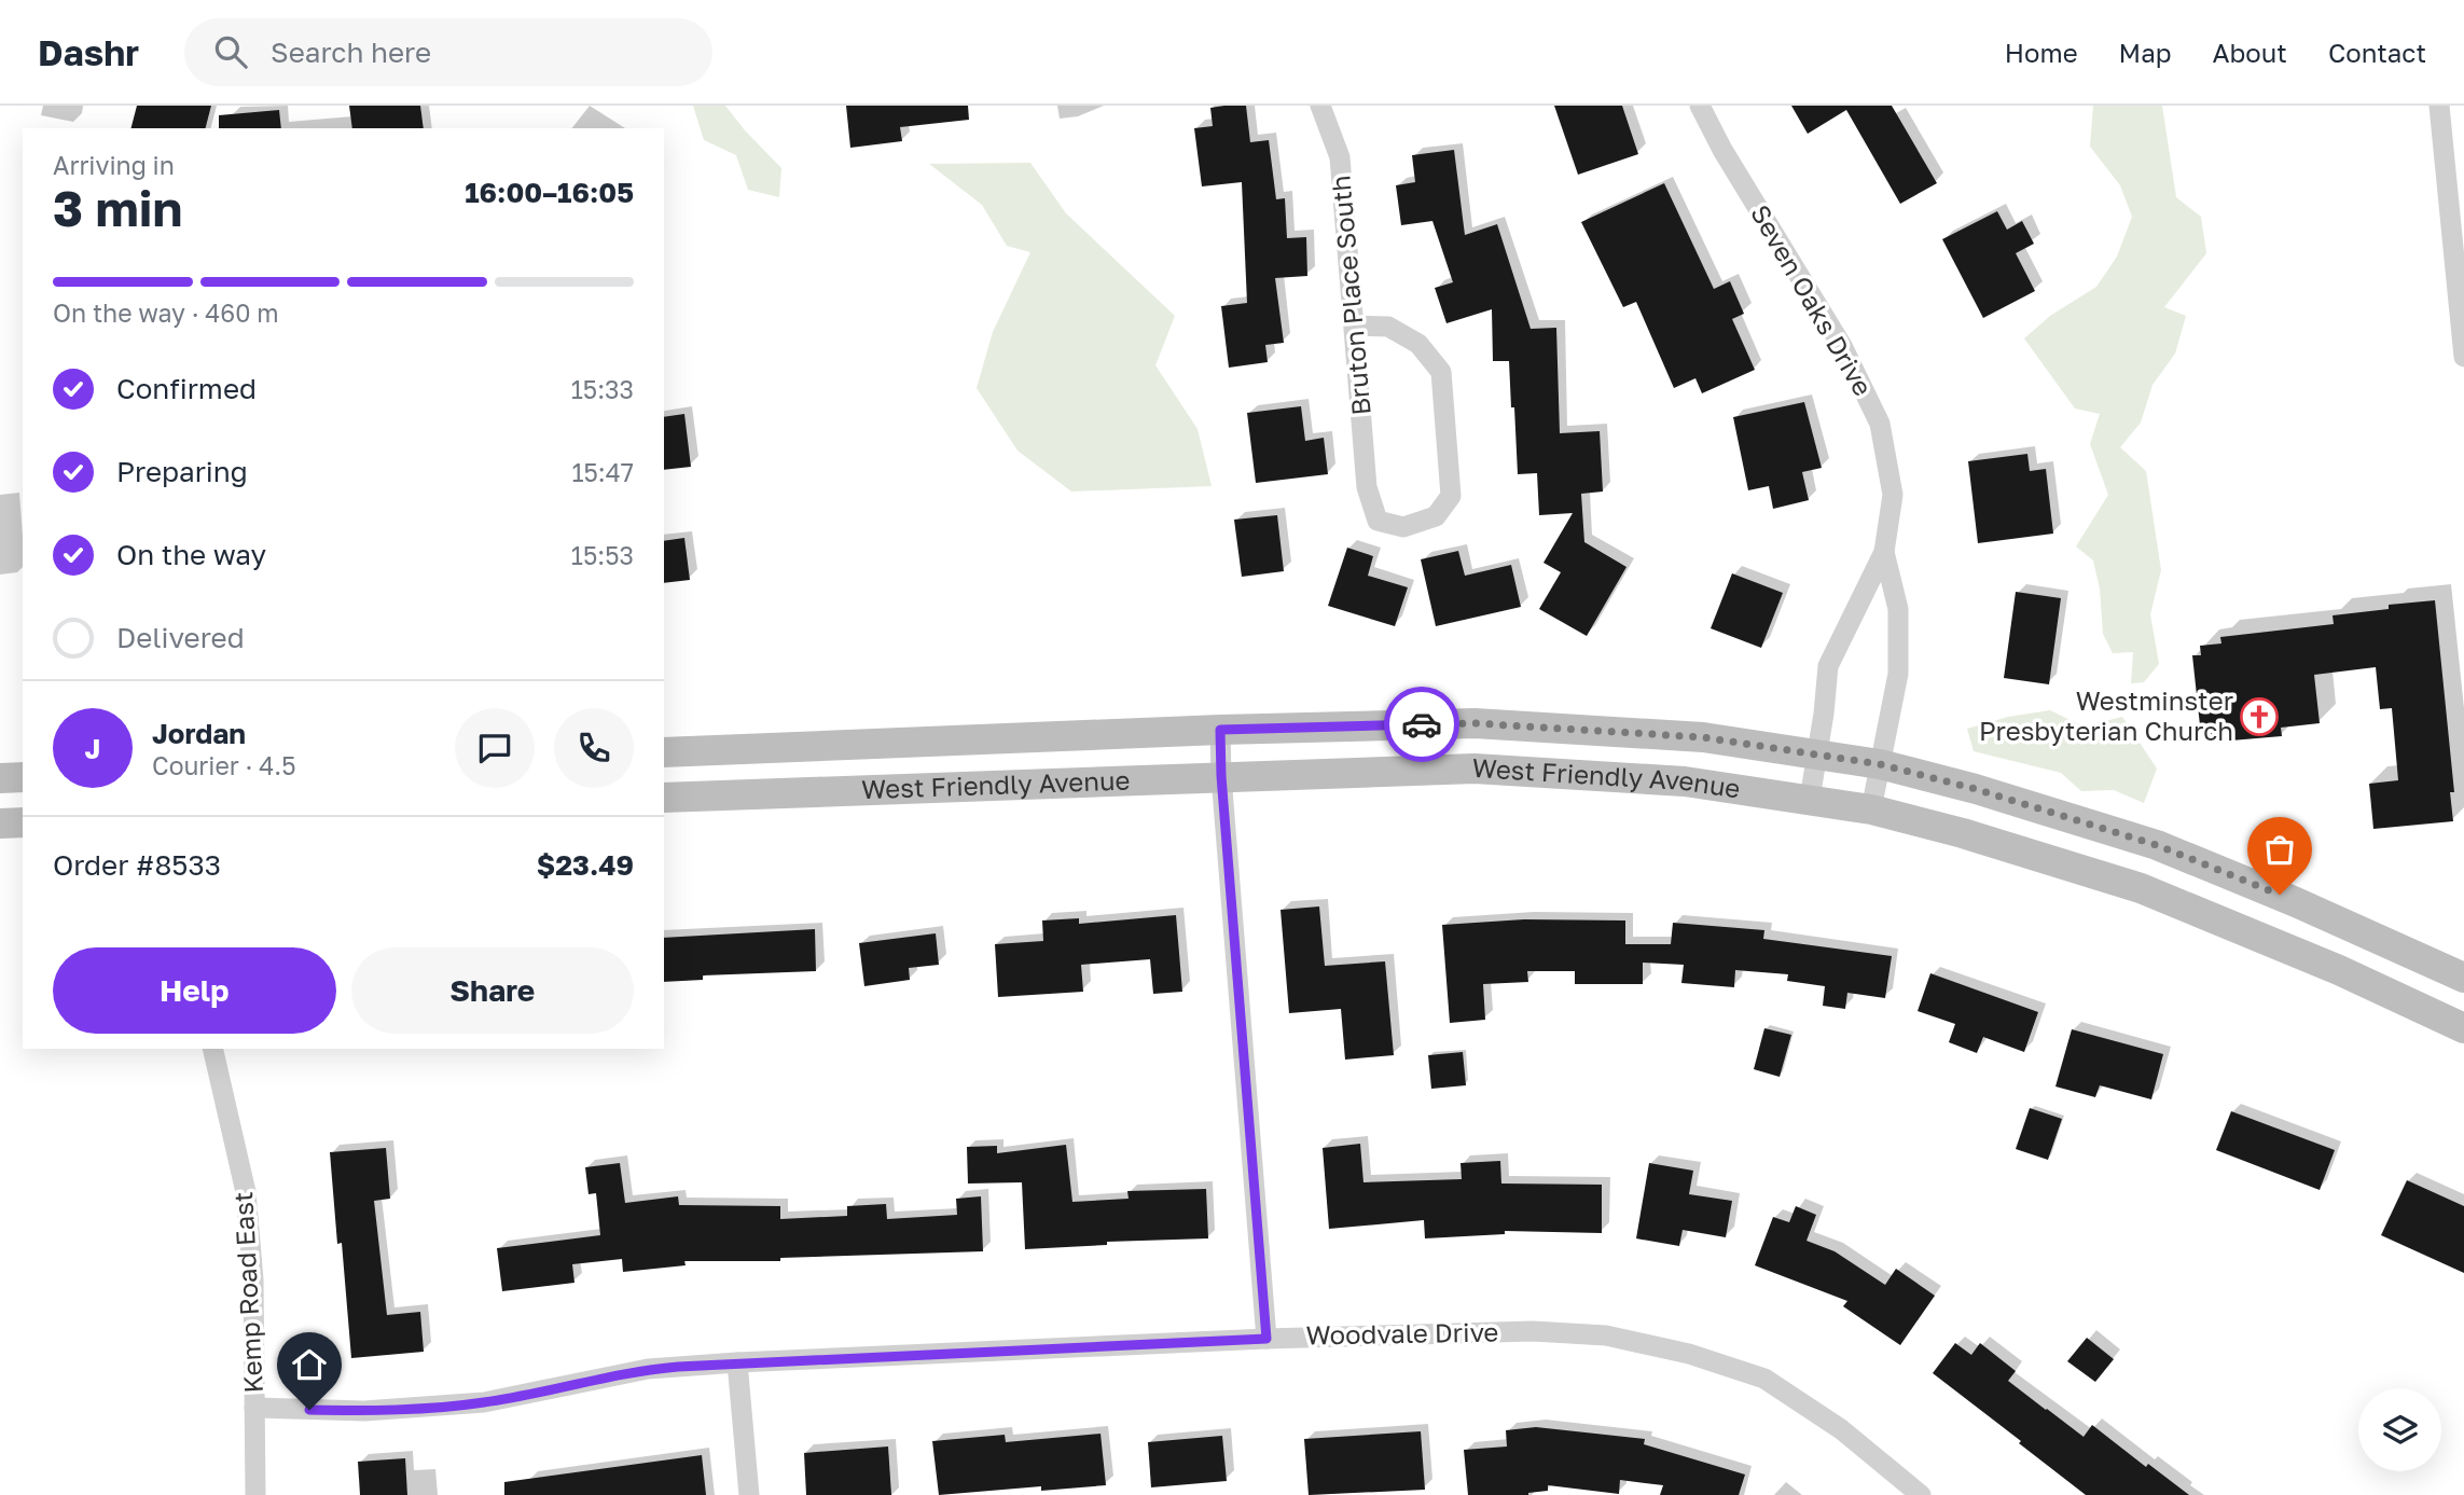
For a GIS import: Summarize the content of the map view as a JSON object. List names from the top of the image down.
{
  "streets": {
    "main road": ["West Friendly Avenue"],
    "street": [
      "Bruton Place South",
      "Seven Oaks Drive",
      "Kemp Road East",
      "Woodvale Drive"
    ]
  },
  "crossings": [
    ["Seven Oaks Drive", "West Friendly Avenue"],
    ["Kemp Road East", "Woodvale Drive"]
  ],
  "places": {
    "church": ["Westminster Presbyterian Church"]
  },
  "page": {
    "header": "Dashr",
    "search": "Search here",
    "nav": [
      "Home",
      "Map",
      "About",
      "Contact"
    ],
    "heading": ["3 min", "Arriving in", "16:00–16:05"],
    "panel": [
      "Jordan",
      "Courier · 4.5",
      "Order #8533",
      "$23.49"
    ],
    "bar": "On the way · 460 m",
    "list": [
      ["Confirmed", "15:33"],
      ["Preparing", "15:47"],
      ["On the way", "15:53"],
      "Delivered"
    ],
    "round": "J",
    "buttons": ["Help", "Share"]
  }
}
